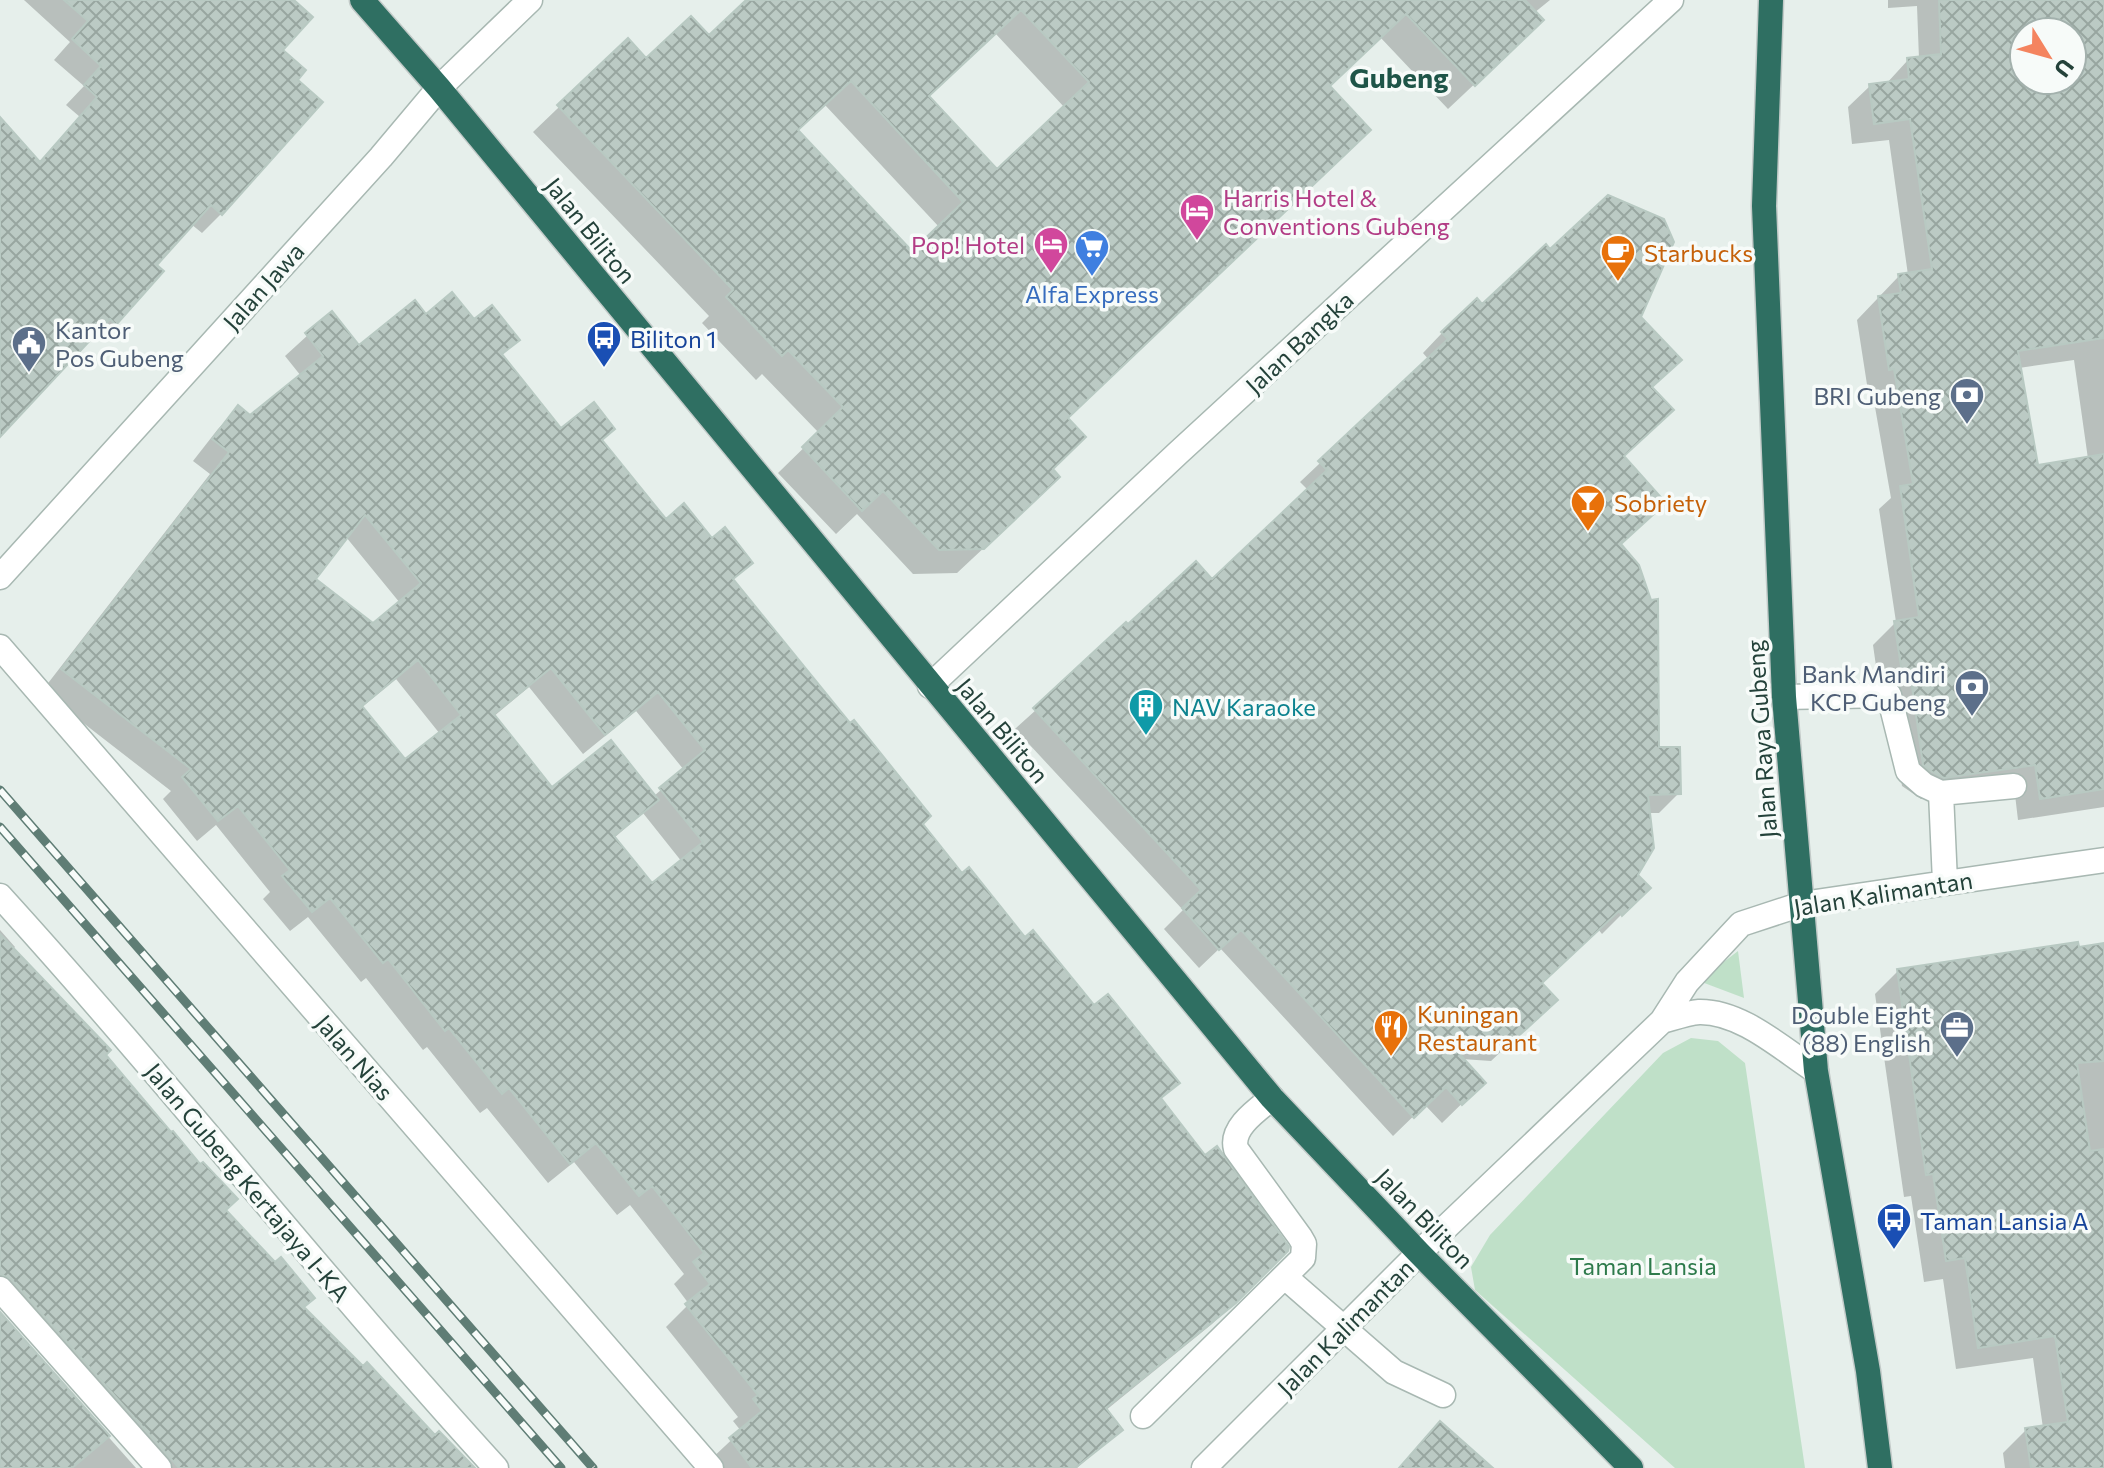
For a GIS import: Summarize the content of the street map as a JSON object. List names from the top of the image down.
{
  "streets": {
    "highway": ["Jalan Biliton", "Jalan Raya Gubeng"],
    "street": [
      "Jalan Jawa",
      "Jalan Bangka",
      "Jalan Kalimantan",
      "Jalan Nias",
      "Jalan Gubeng Kertajaya I-KA"
    ]
  },
  "crossings": [
    ["Jalan Biliton", "Jalan Jawa"],
    ["Jalan Biliton", "Jalan Bangka"],
    ["Jalan Biliton", "Jalan Kalimantan"],
    ["Jalan Raya Gubeng", "Jalan Kalimantan"]
  ],
  "districts": ["Gubeng"],
  "parks": ["Taman Lansia"],
  "places": {
    "hotel": ["Harris Hotel & Conventions Gubeng", "Pop! Hotel"],
    "supermarket": ["Alfa Express"],
    "cafe": ["Starbucks"],
    "bus stop": ["Biliton 1", "Taman Lansia A"],
    "public building": ["Kantor Pos Gubeng"],
    "bank": ["BRI Gubeng", "Bank Mandiri KCP Gubeng"],
    "bar": ["Sobriety"],
    "building": ["NAV Karaoke"],
    "restaurant": ["Kuningan Restaurant"],
    "office": ["Double Eight (88) English"]
  },
  "north": "bottom right"
}
